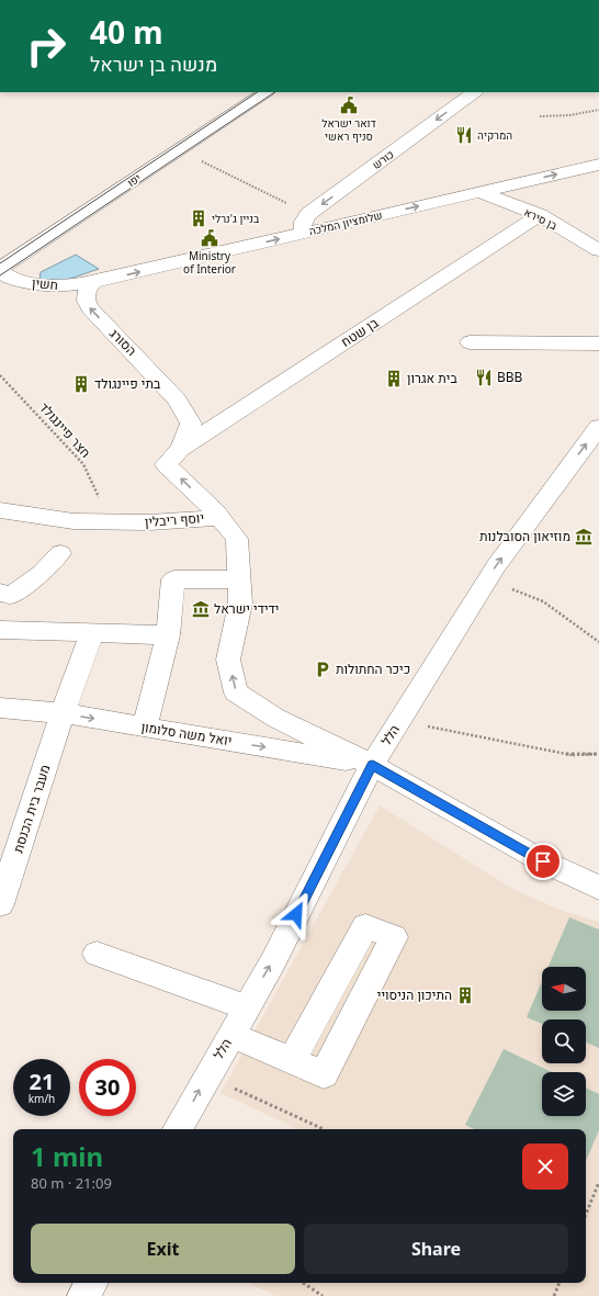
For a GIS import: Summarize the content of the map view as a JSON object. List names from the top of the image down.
{
  "streets": {
    "street": [
      "כורש",
      "יפו",
      "בן סירא",
      "שלומציון המלכה",
      "חשין",
      "בן שטח",
      "הסורג",
      "יוסף ריבלין",
      "יואל משה סלומון",
      "הלל",
      "מעבר בית הכנסת"
    ],
    "path": ["חצר פיינגולד"]
  },
  "crossings": [
    ["יפו", "חשין"],
    ["בן סירא", "שלומציון המלכה"],
    ["בן סירא", "בן שטח"],
    ["שלומציון המלכה", "חשין"],
    ["שלומציון המלכה", "הסורג"],
    ["חשין", "הסורג"],
    ["בן שטח", "הסורג"],
    ["יוסף ריבלין", "יואל משה סלומון"],
    ["יוסף ריבלין", "הלל"],
    ["יואל משה סלומון", "הלל"],
    ["יואל משה סלומון", "מעבר בית הכנסת"]
  ],
  "one_way": [
    "כורש",
    "שלומציון המלכה",
    "הסורג",
    "יואל משה סלומון",
    "הלל"
  ],
  "places": {
    "public building": ["דואר ישראל סניף ראשי", "Ministry of Interior"],
    "restaurant": ["המרקיה", "BBB"],
    "building": [
      "בניין ג'נרלי",
      "בית אגרון",
      "בתי פיינגולד",
      "התיכון הניסויי"
    ],
    "museum": ["מוזיאון הסובלנות", "ידידי ישראל"],
    "parking": ["כיכר החתולות"]
  },
  "north": "left",
  "page": {
    "turn": ["40 m", "מנשה בן ישראל"],
    "speed": "21 km/h",
    "limit": "30",
    "heading": ["1 min", "80 m · 21:09"],
    "buttons": ["Exit", "Share"]
  }
}
